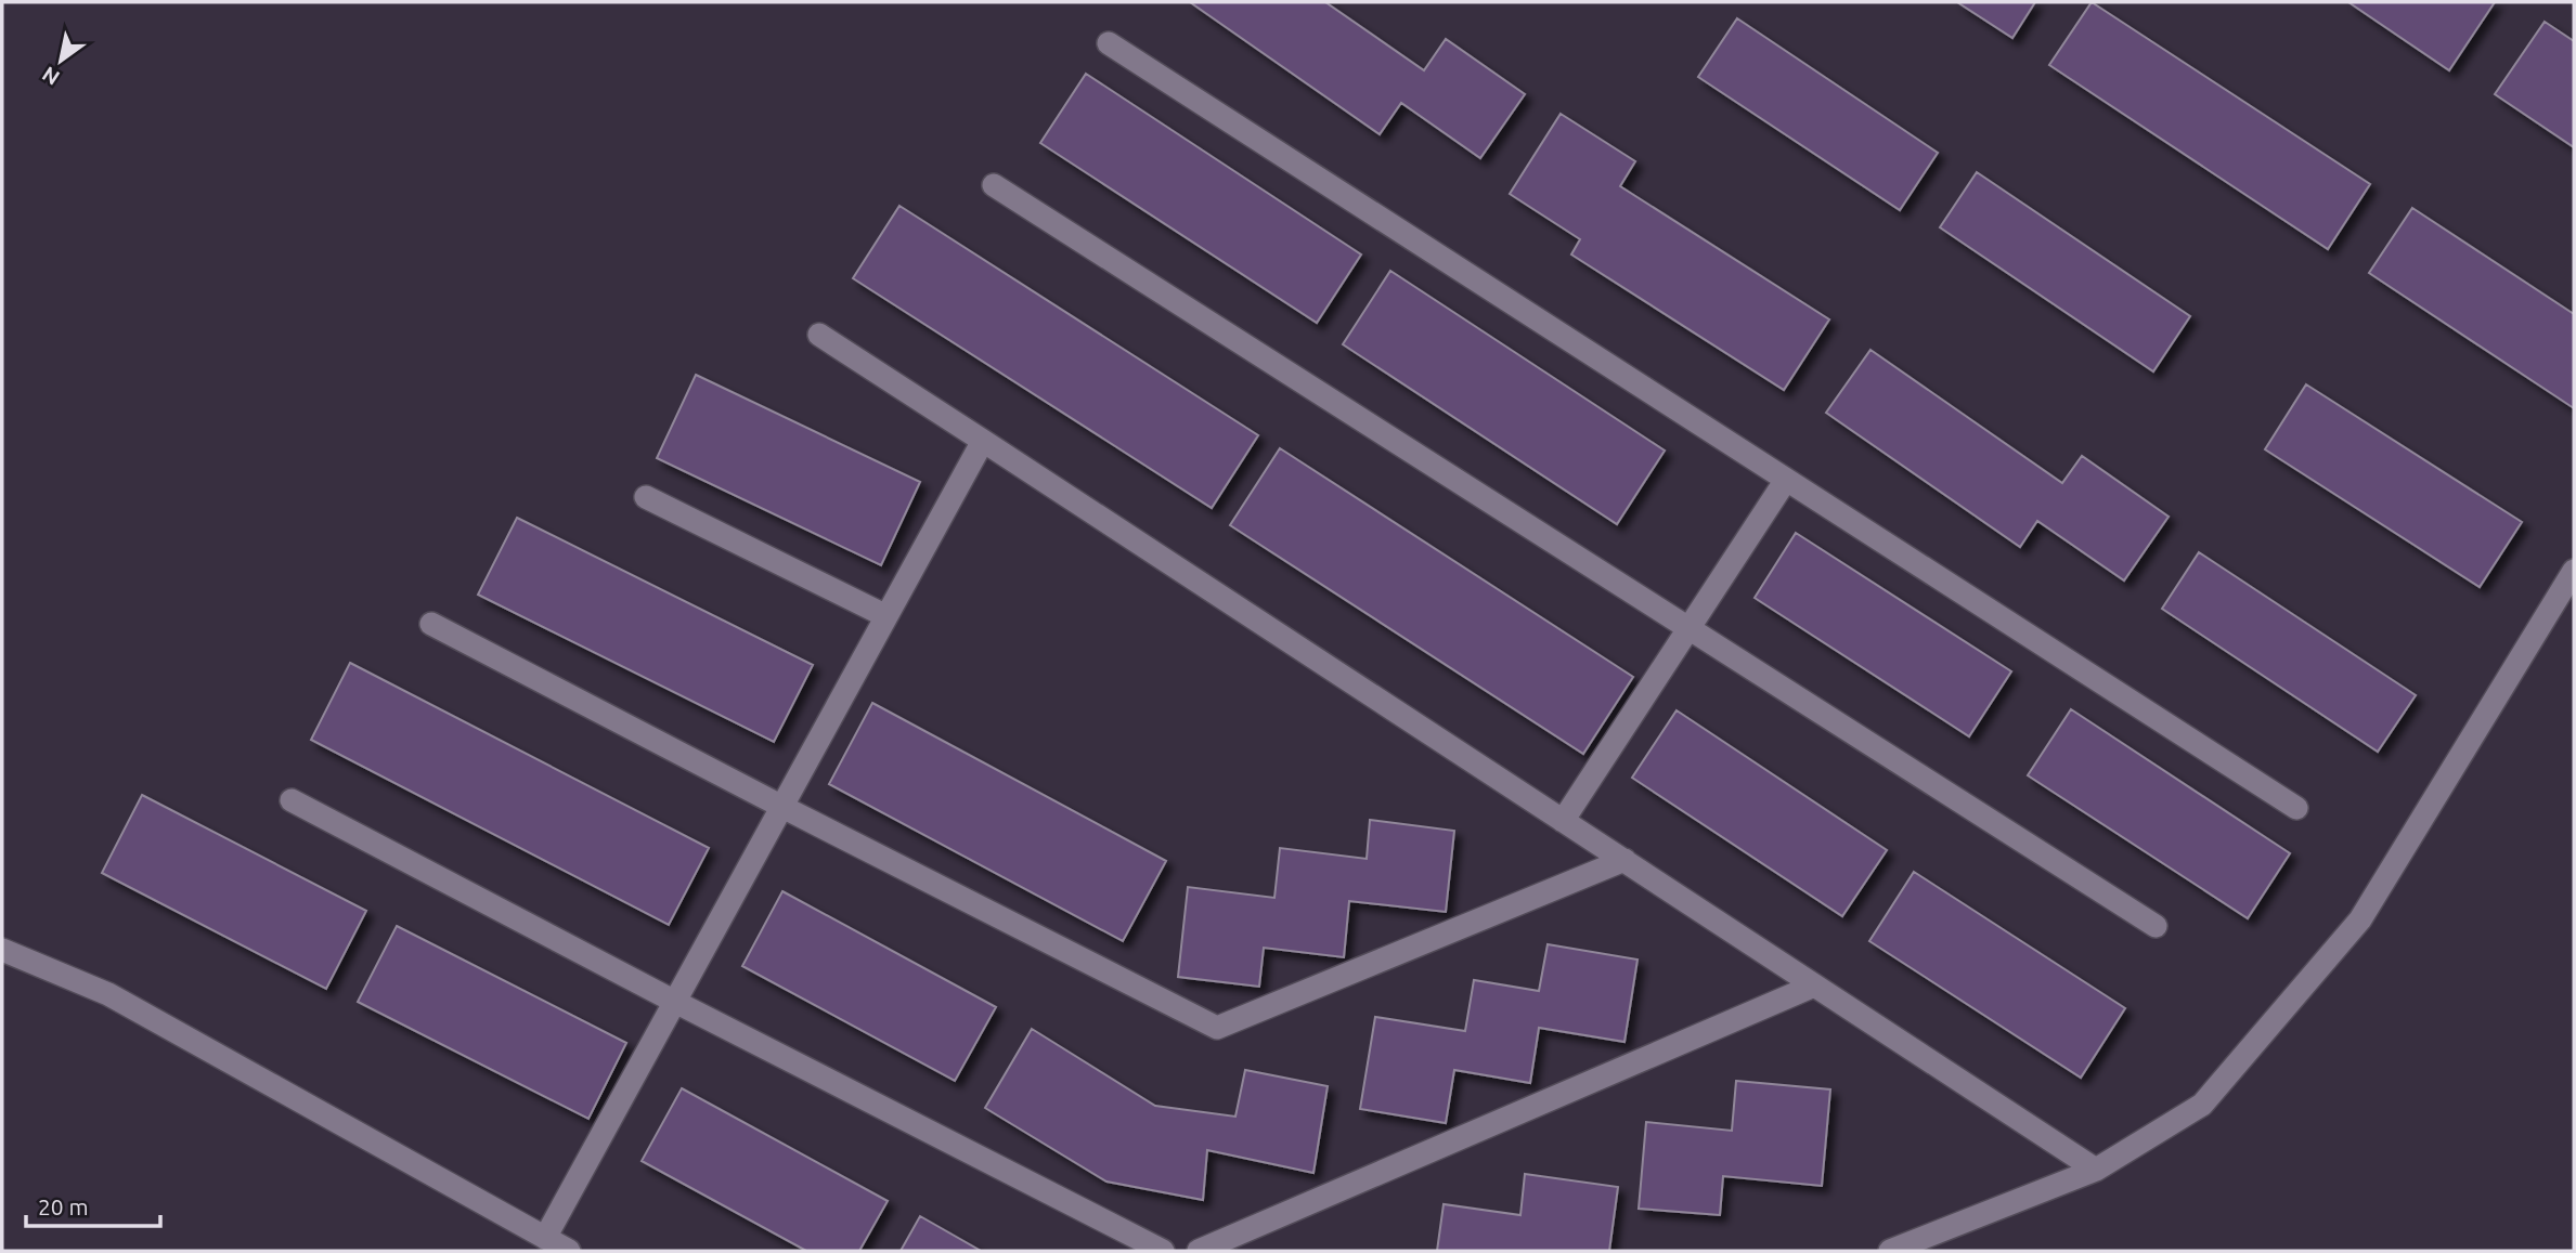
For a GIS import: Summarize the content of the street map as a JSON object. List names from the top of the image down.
{
  "scale_bar": "20 m",
  "north": "bottom left"
}
